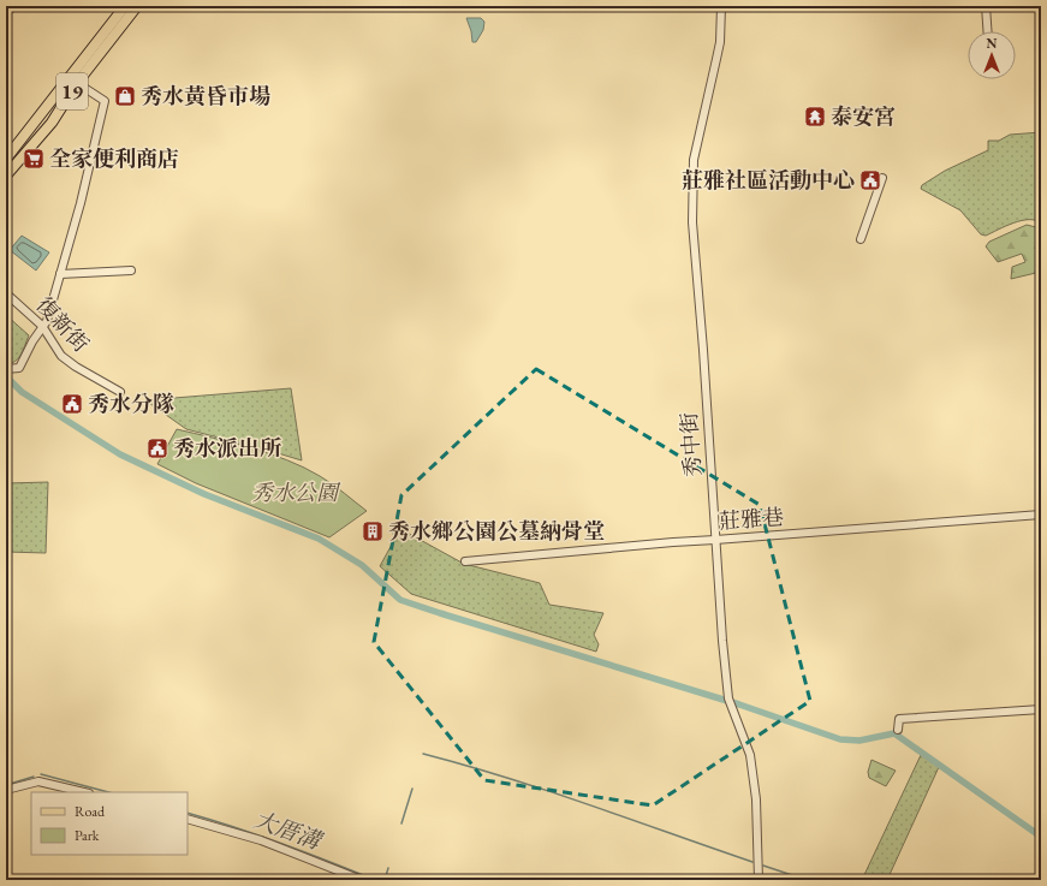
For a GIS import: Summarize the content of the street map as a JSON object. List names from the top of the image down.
{
  "streets": {
    "main road": ["19"],
    "street": ["復新街", "秀中街", "莊雅巷"]
  },
  "crossings": [
    ["秀中街", "莊雅巷"]
  ],
  "water": ["大厝溝"],
  "parks": ["秀水公園"],
  "places": {
    "shop": ["秀水黃昏市場"],
    "temple": ["泰安宮"],
    "supermarket": ["全家便利商店"],
    "public building": ["莊雅社區活動中心", "秀水分隊", "秀水派出所"],
    "building": ["秀水鄉公園公墓納骨堂"]
  },
  "legend": ["Road", "Park"],
  "north": "top"
}
